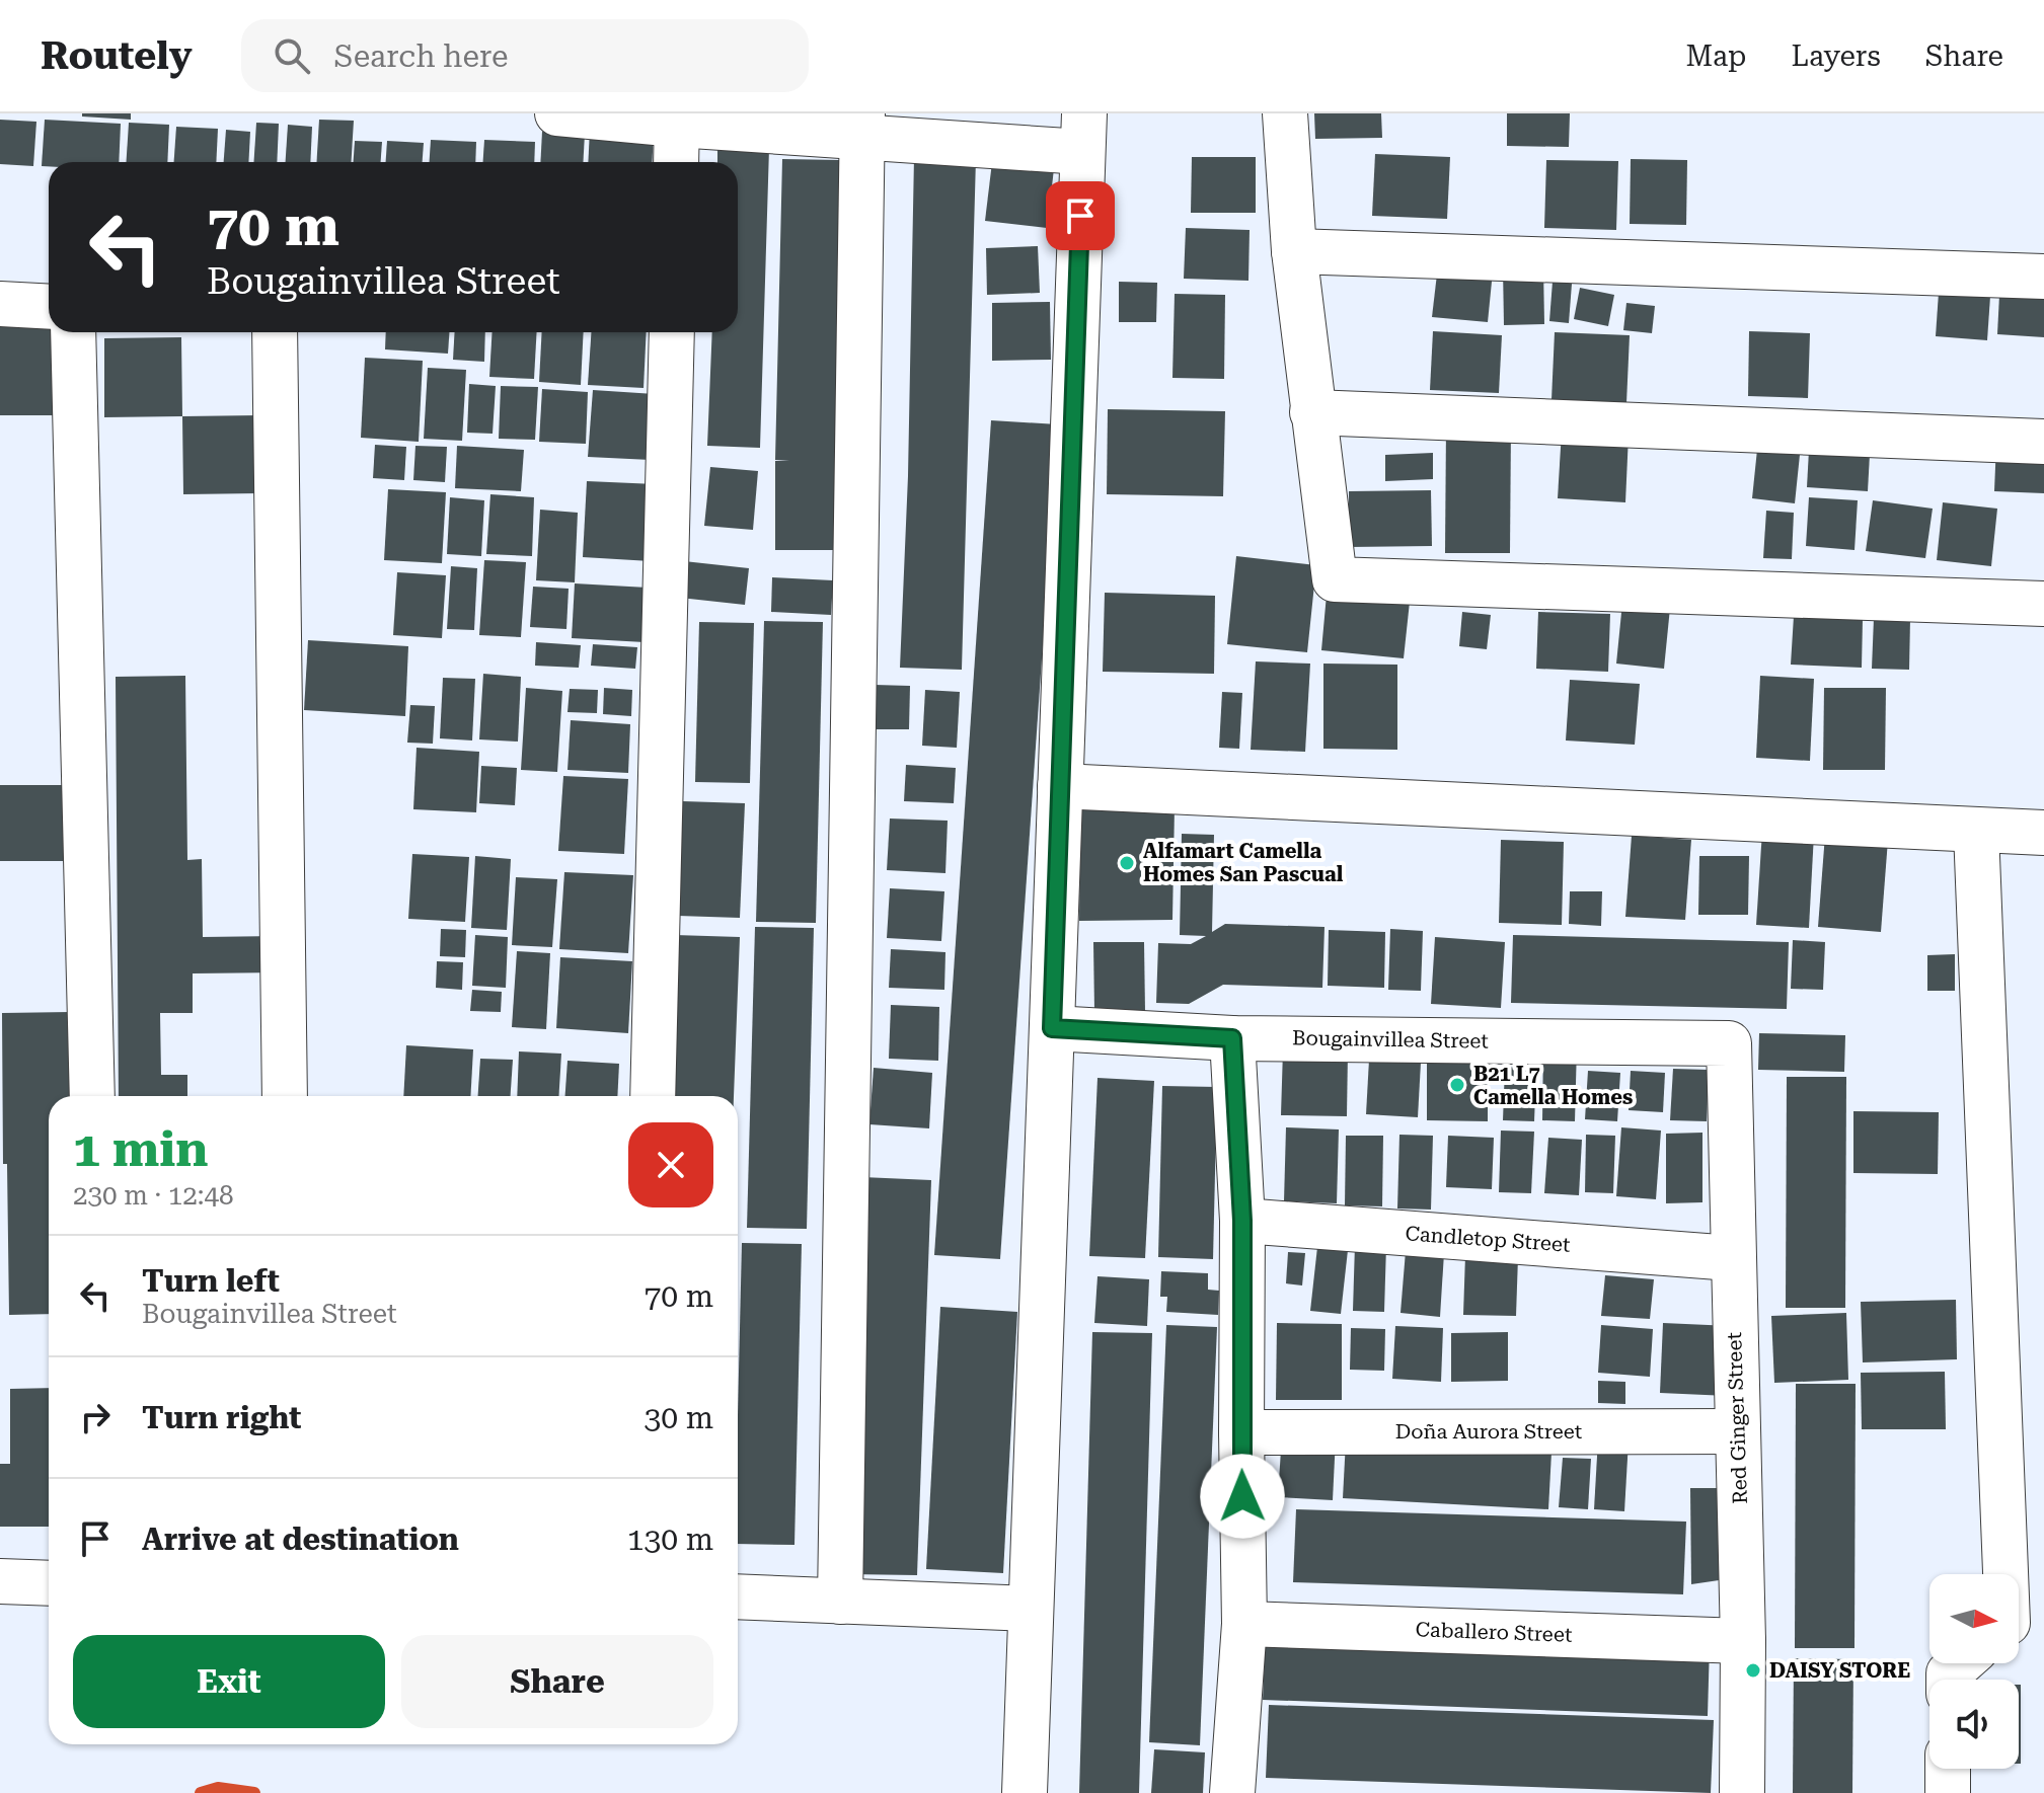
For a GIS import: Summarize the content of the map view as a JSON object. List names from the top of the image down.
{
  "streets": {
    "street": [
      "Bougainvillea Street",
      "Candletop Street",
      "Red Ginger Street",
      "Doña Aurora Street",
      "Caballero Street"
    ]
  },
  "crossings": [
    ["Bougainvillea Street", "Red Ginger Street"],
    ["Candletop Street", "Red Ginger Street"],
    ["Red Ginger Street", "Doña Aurora Street"],
    ["Red Ginger Street", "Caballero Street"]
  ],
  "places": ["Alfamart Camella Homes San Pascual", "B21 L7 Camella Homes", "DAISY STORE"],
  "north": "right",
  "page": {
    "header": "Routely",
    "search": "Search here",
    "nav": ["Map", "Layers", "Share"],
    "turn": ["70 m", "Bougainvillea Street"],
    "heading": ["1 min", "230 m · 12:48"],
    "list": [
      {
        "name": "Turn left",
        "note": "Bougainvillea Street",
        "value": "70 m"
      },
      {
        "name": "Turn right",
        "value": "30 m"
      },
      {
        "name": "Arrive at destination",
        "value": "130 m"
      }
    ],
    "buttons": ["Exit", "Share"]
  }
}
